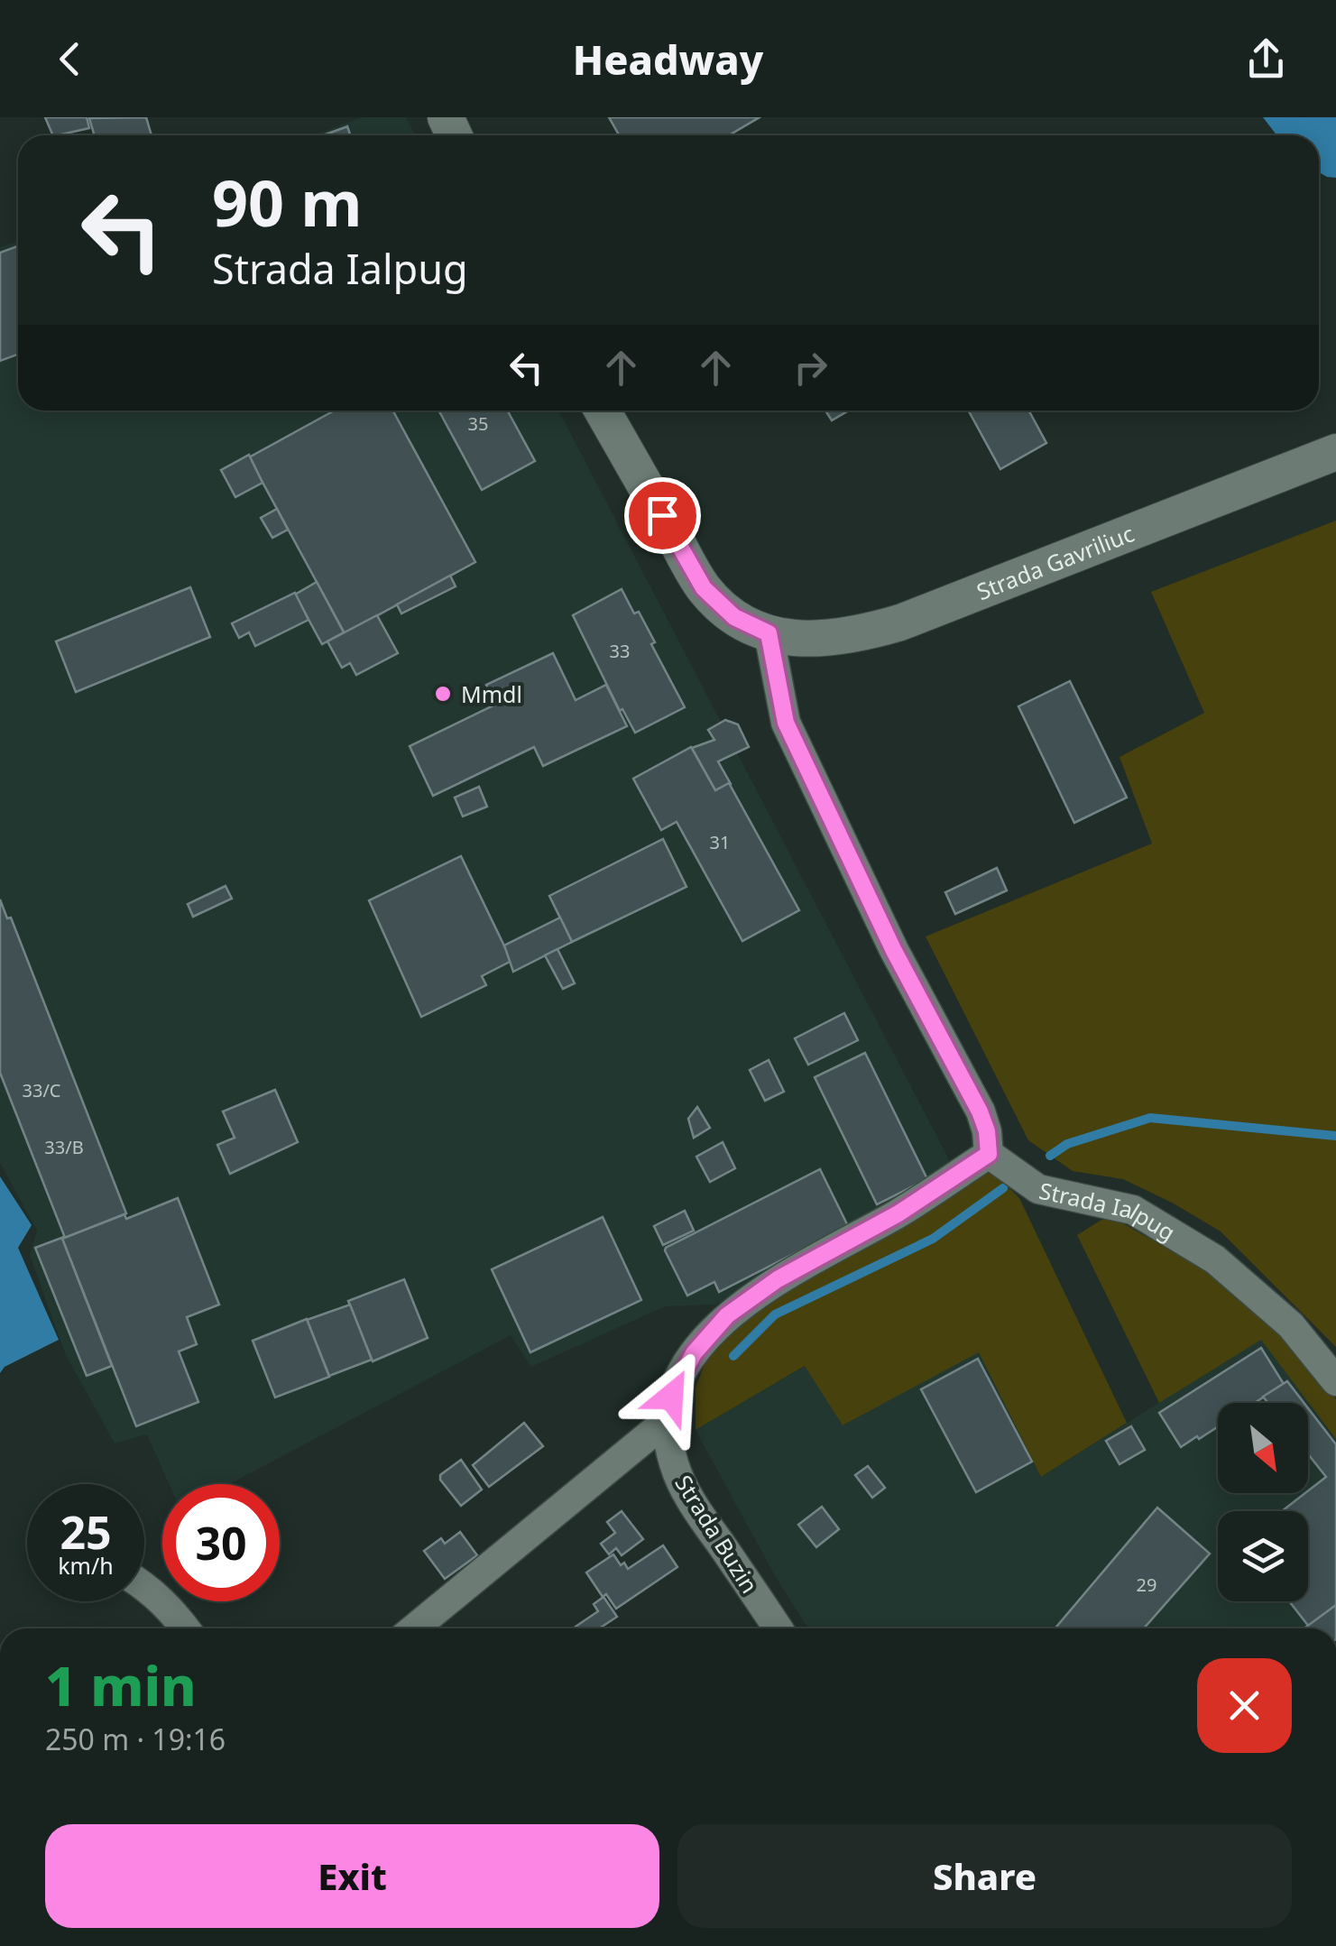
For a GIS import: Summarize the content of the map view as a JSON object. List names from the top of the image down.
{
  "streets": {
    "street": ["Strada Gavriliuc", "Strada Ialpug", "Strada Buzin"]
  },
  "crossings": [
    ["Strada Ialpug", "Strada Buzin"]
  ],
  "places": ["Mmdl"],
  "house_numbers": [
    "35",
    "33",
    "31",
    "33/C",
    "33/B",
    "29"
  ],
  "north": "bottom right",
  "page": {
    "header": "Headway",
    "turn": ["90 m", "Strada Ialpug"],
    "speed": "25 km/h",
    "limit": "30",
    "heading": ["1 min", "250 m · 19:16"],
    "buttons": ["Exit", "Share"]
  }
}
